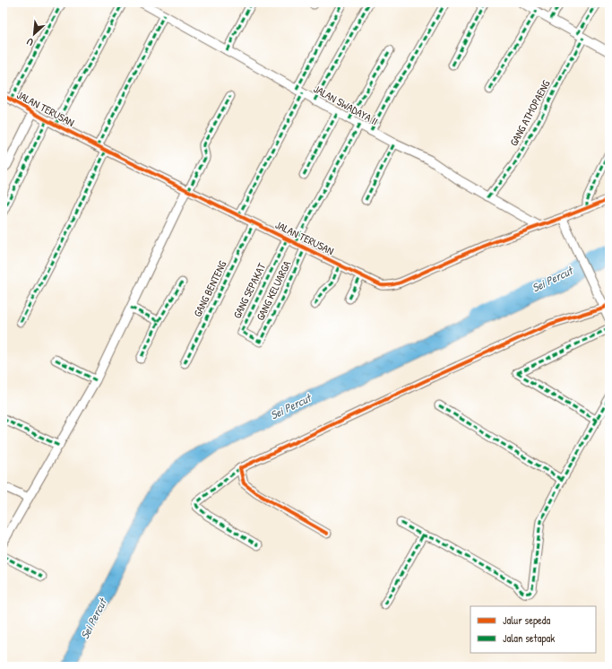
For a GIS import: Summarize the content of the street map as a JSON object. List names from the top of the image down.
{
  "streets": {
    "street": [
      "JALAN SWADAYA II",
      "JALAN TERUSAN",
      "GANG ATMOPAENG",
      "GANG BENTENG",
      "GANG SEPAKAT",
      "GANG KELUARGA"
    ]
  },
  "crossings": [
    ["JALAN SWADAYA II", "JALAN TERUSAN"],
    ["JALAN SWADAYA II", "GANG ATMOPAENG"],
    ["JALAN TERUSAN", "GANG BENTENG"],
    ["JALAN TERUSAN", "GANG SEPAKAT"],
    ["JALAN TERUSAN", "GANG KELUARGA"],
    ["GANG SEPAKAT", "GANG KELUARGA"]
  ],
  "water": ["Sei Percut"],
  "legend": ["Jalur sepeda", "Jalan setapak"],
  "north": "bottom left"
}
